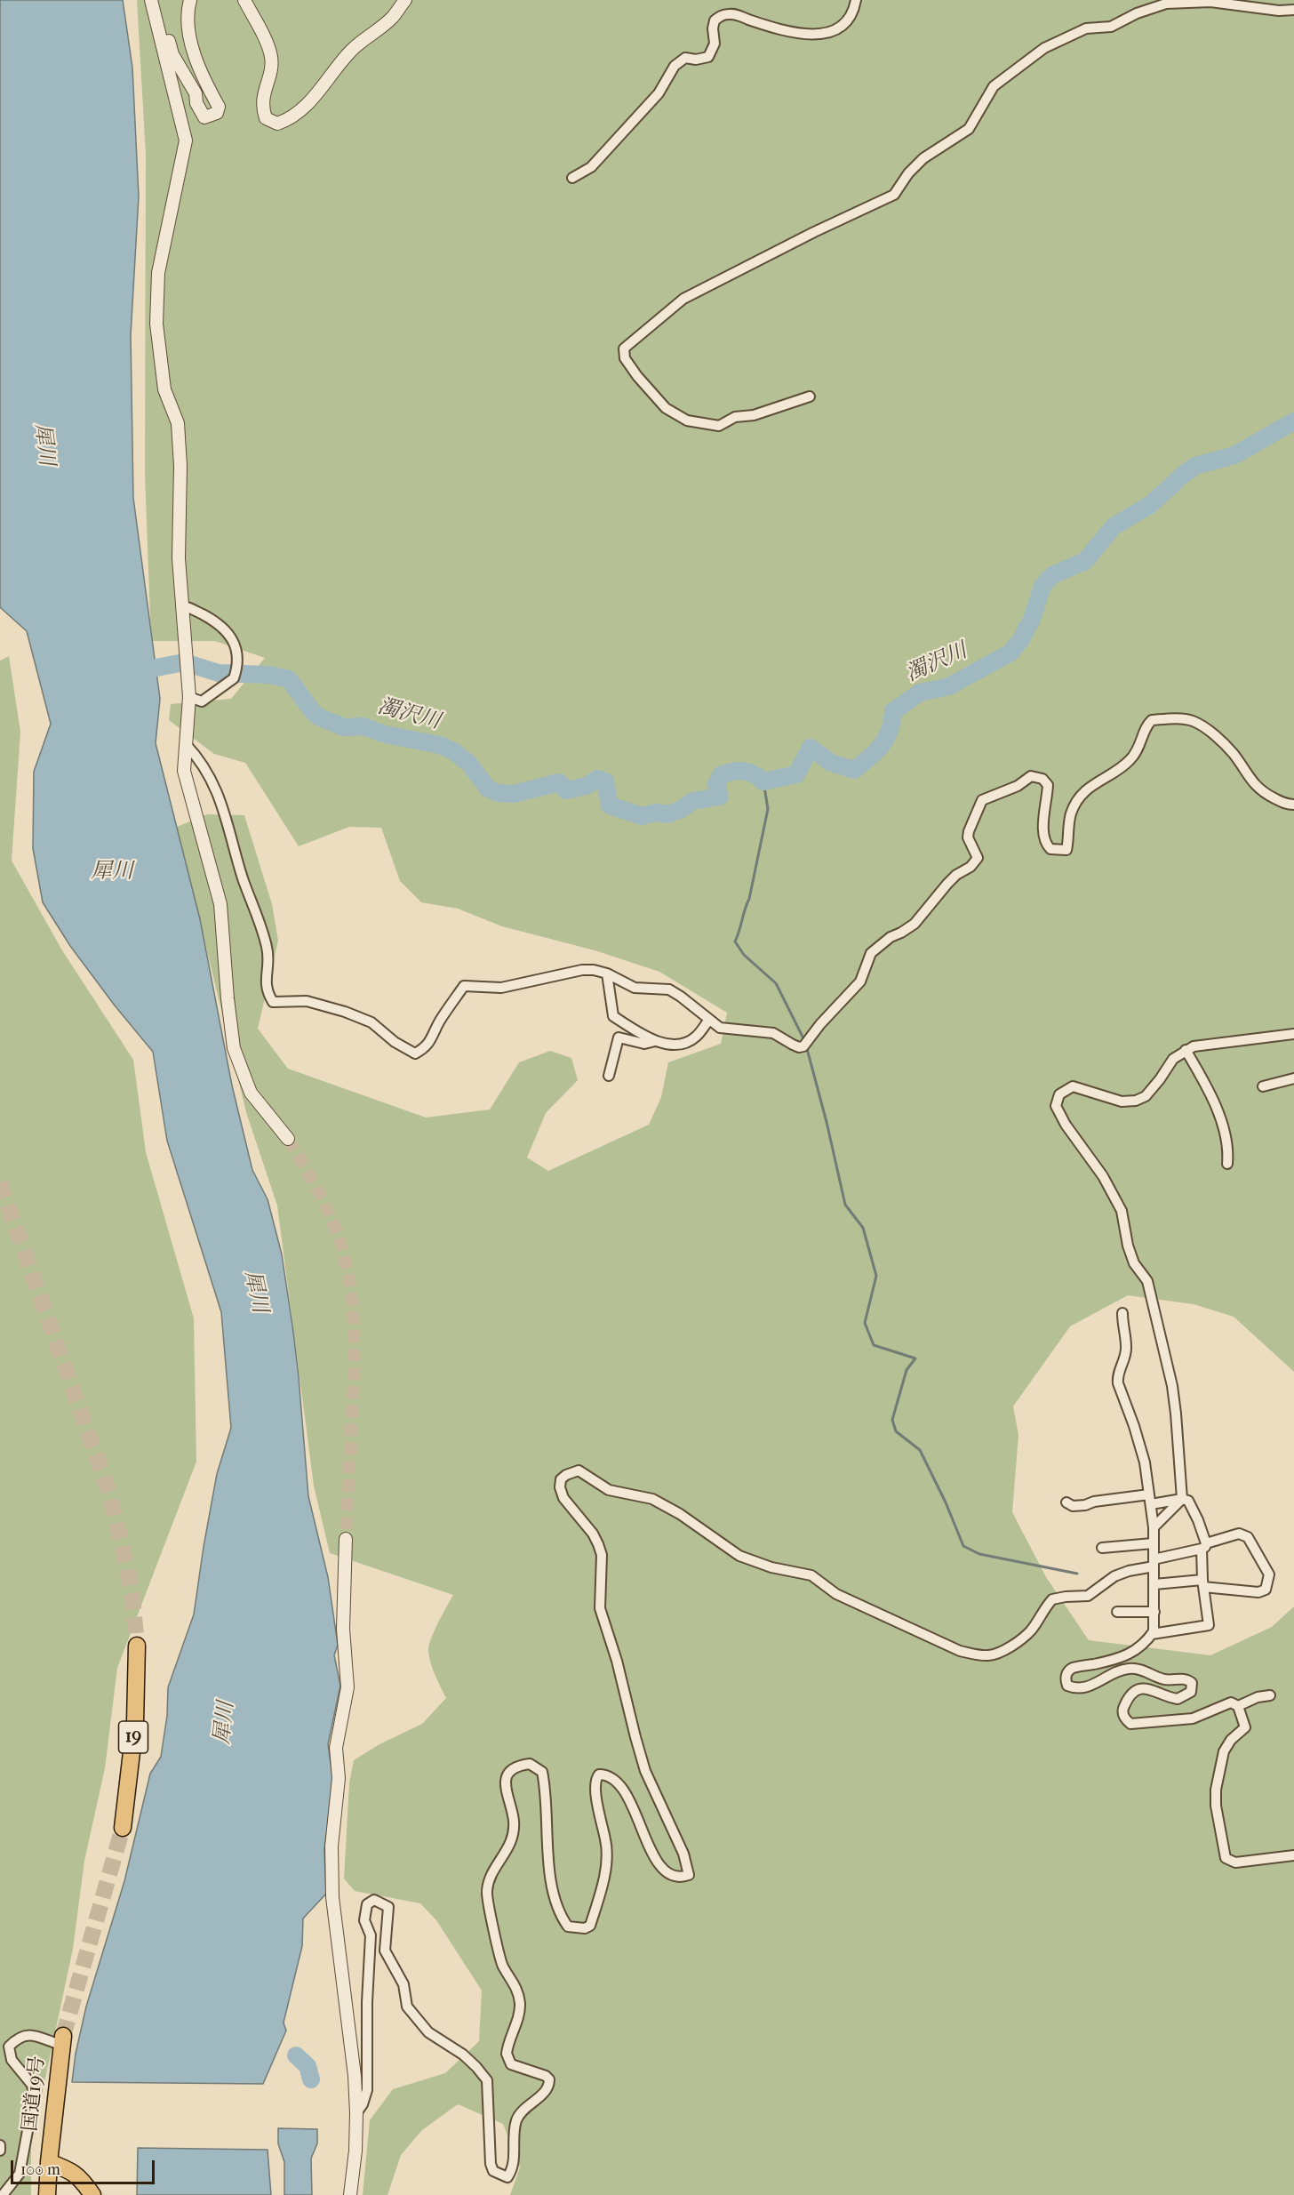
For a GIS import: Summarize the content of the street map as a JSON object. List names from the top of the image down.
{
  "streets": {
    "highway": ["19", "国道19号"]
  },
  "water": ["犀川", "濁沢川"],
  "scale_bar": "100 m"
}
